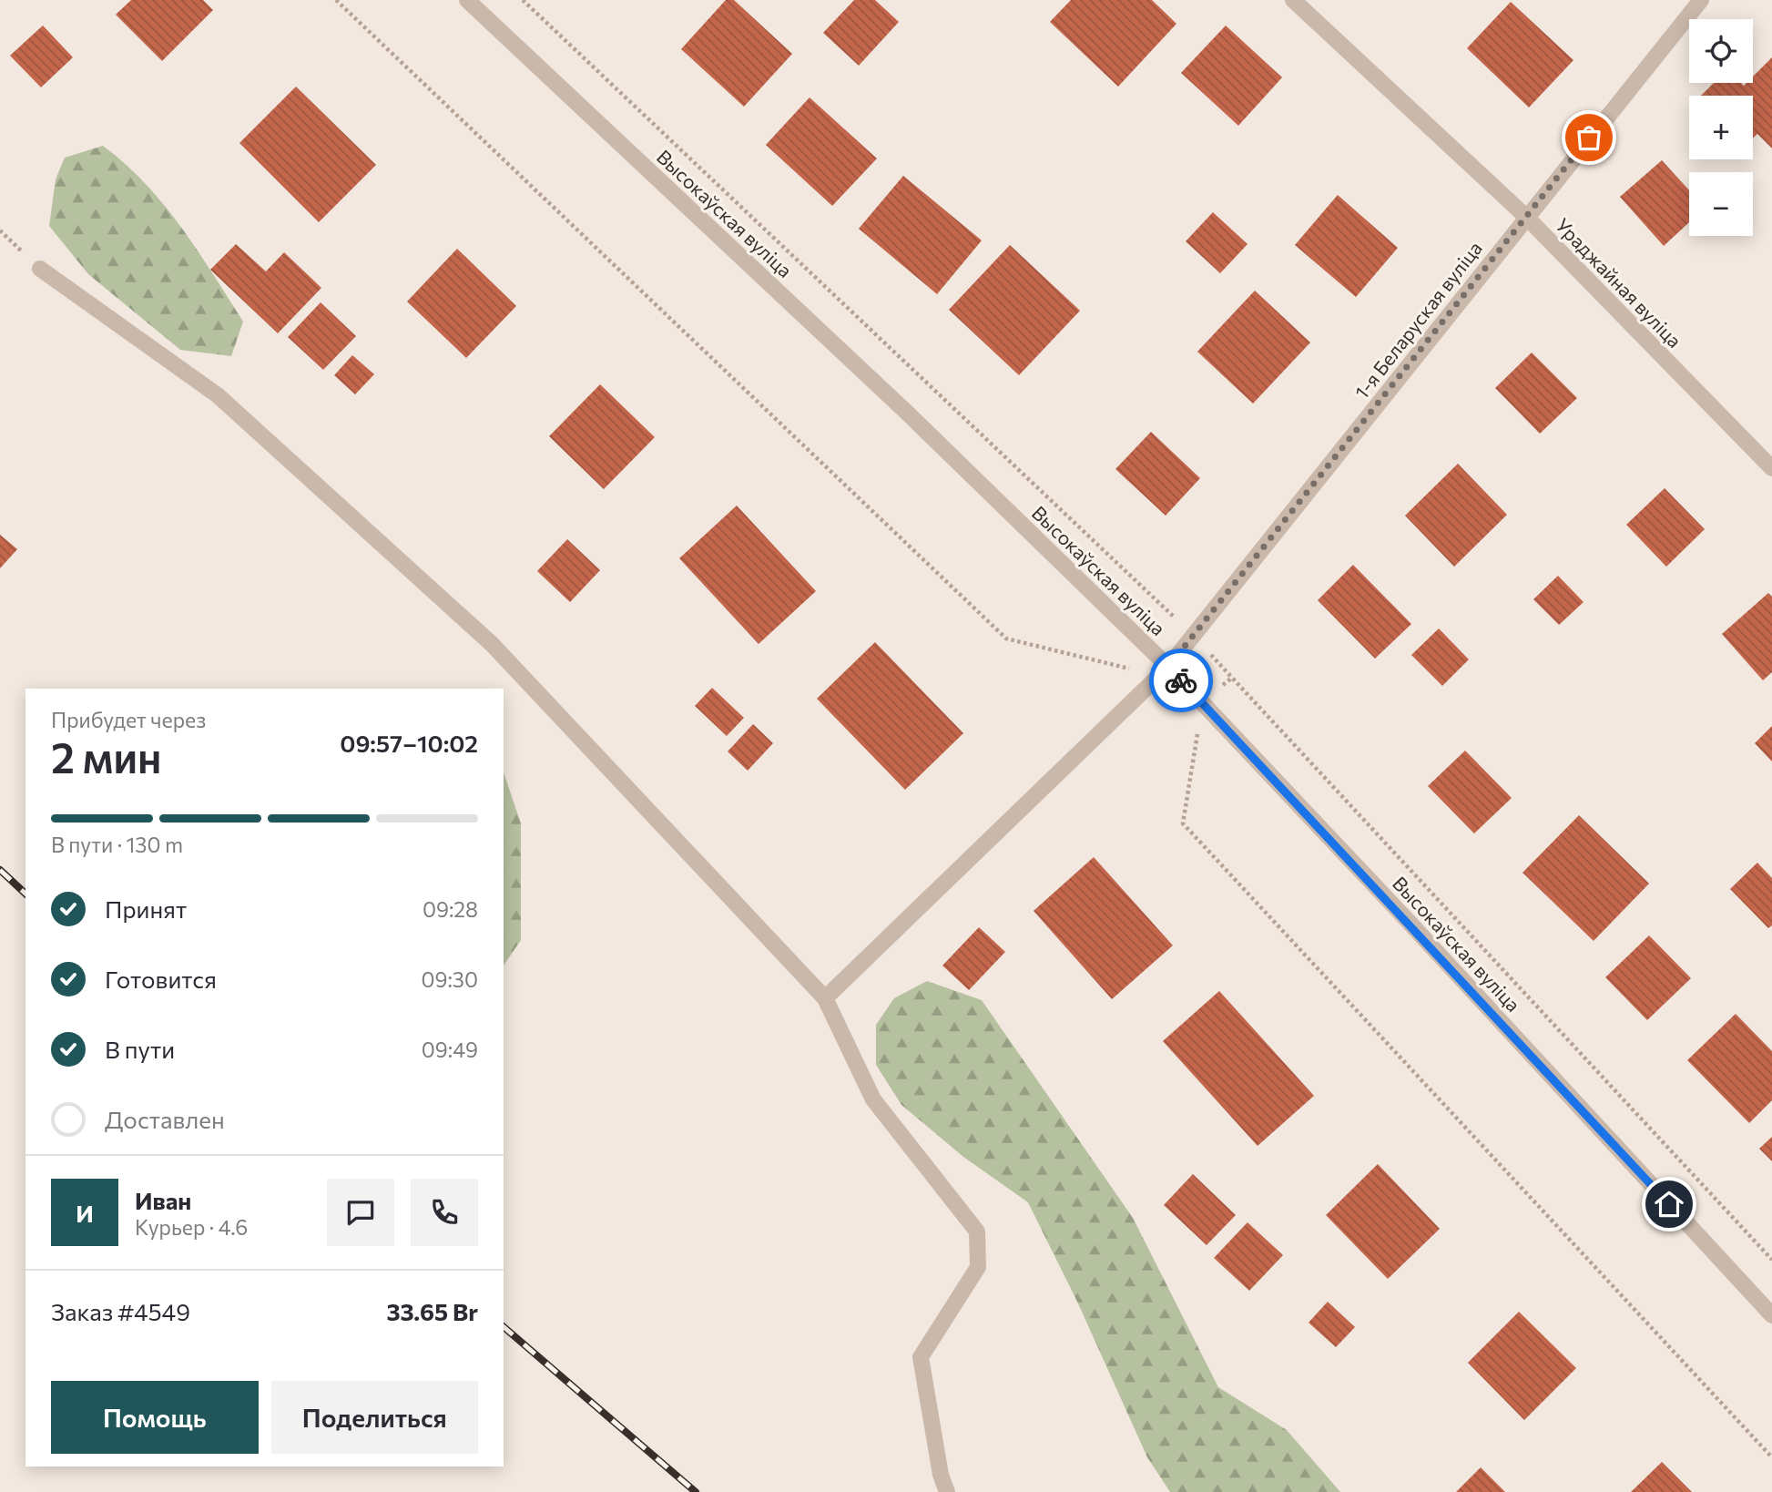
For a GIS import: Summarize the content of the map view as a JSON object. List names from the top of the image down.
{
  "streets": {
    "street": ["Высокаўская вуліца", "Ураджайная вуліца", "1-я Беларуская вуліца"]
  },
  "crossings": [
    ["Высокаўская вуліца", "1-я Беларуская вуліца"],
    ["Ураджайная вуліца", "1-я Беларуская вуліца"]
  ],
  "page": {
    "map_buttons": ["+", "−"],
    "heading": ["2 мин", "Прибудет через", "09:57–10:02"],
    "panel": [
      "Иван",
      "Курьер · 4.6",
      "Заказ #4549",
      "33.65 Br"
    ],
    "bar": "В пути · 130 m",
    "list": [
      ["Принят", "09:28"],
      ["Готовится", "09:30"],
      ["В пути", "09:49"],
      "Доставлен"
    ],
    "round": "И",
    "buttons": ["Помощь", "Поделиться"]
  }
}
